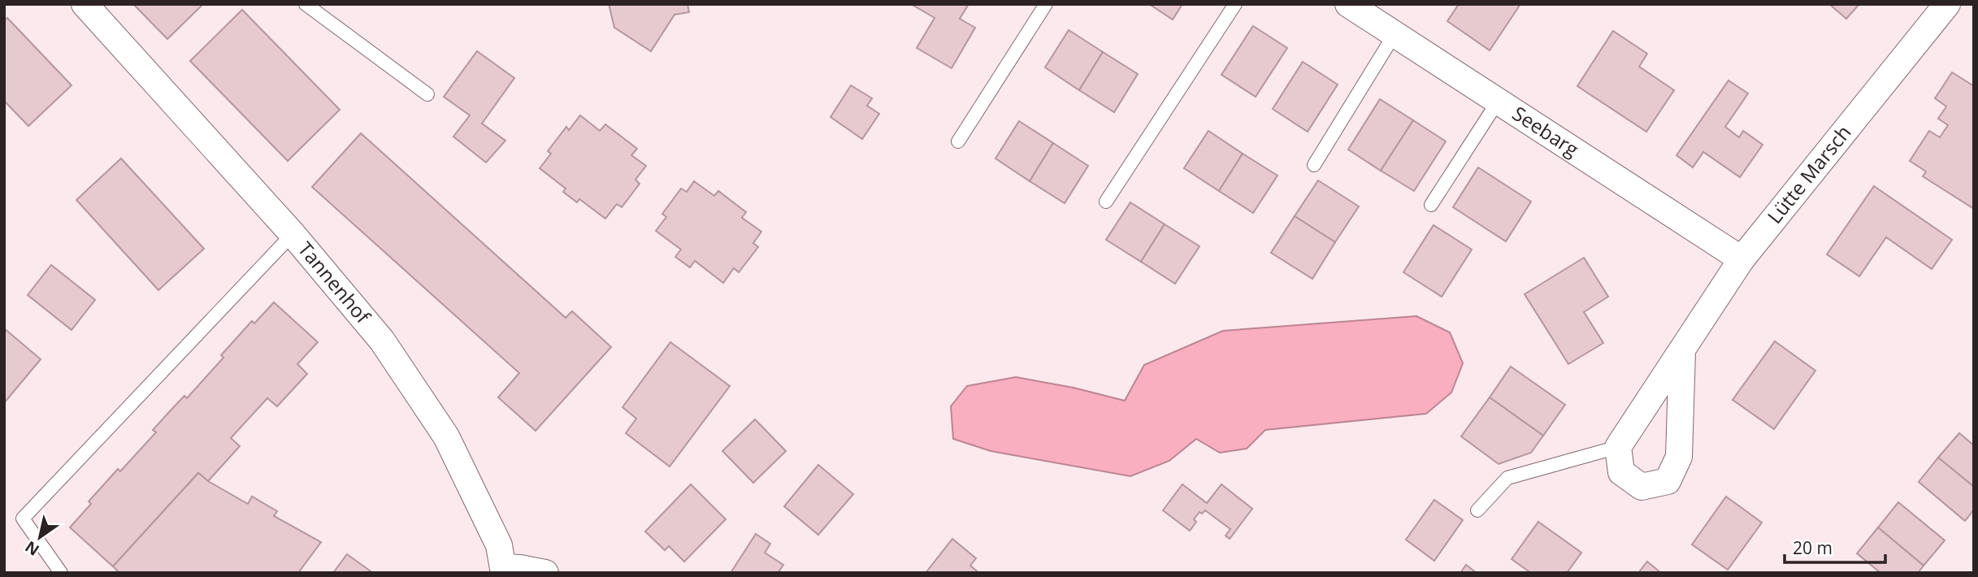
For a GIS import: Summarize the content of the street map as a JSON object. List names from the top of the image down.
{
  "streets": {
    "street": ["Seebarg", "Lütte Marsch", "Tannenhof"]
  },
  "crossings": [
    ["Seebarg", "Lütte Marsch"]
  ],
  "scale_bar": "20 m",
  "north": "bottom left"
}
